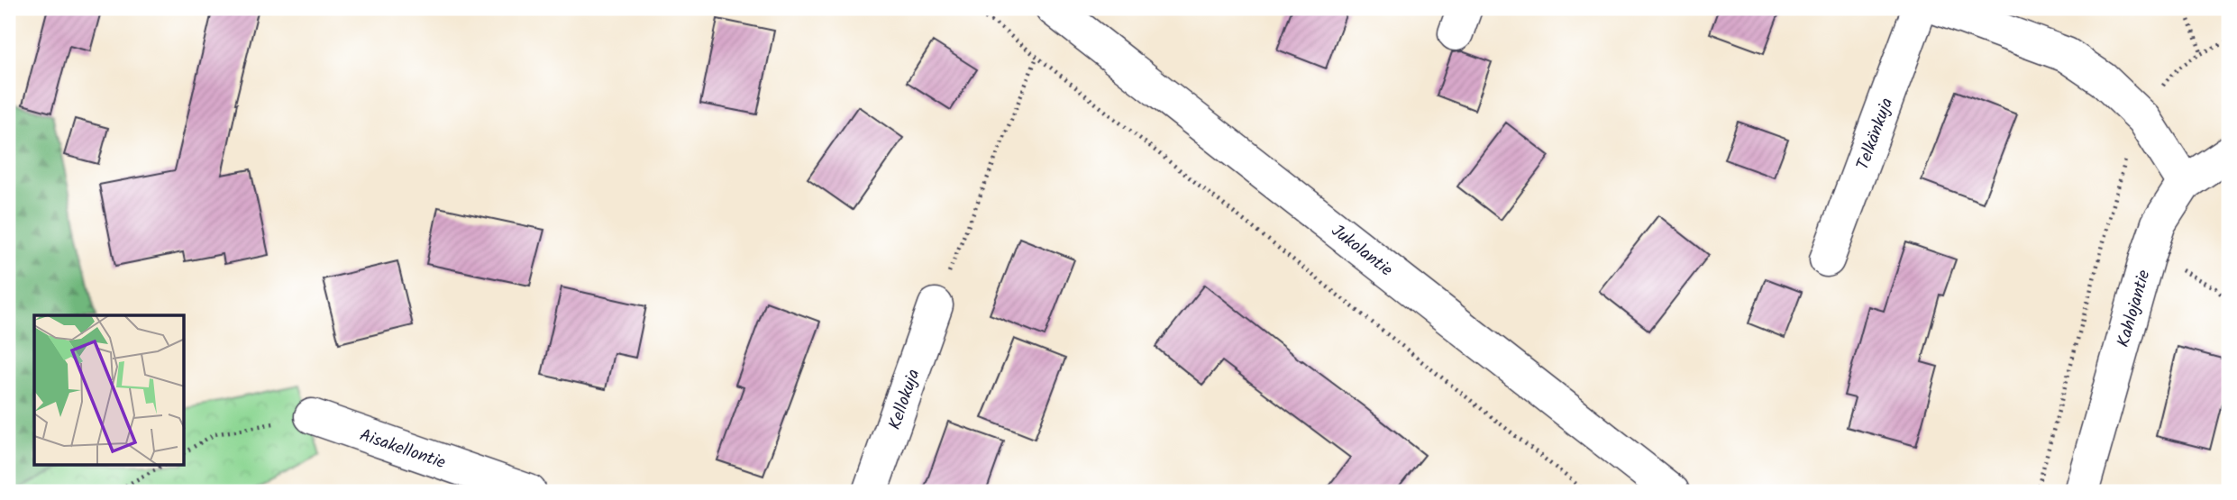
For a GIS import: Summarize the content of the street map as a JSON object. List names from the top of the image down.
{
  "streets": {
    "street": [
      "Telkänkuja",
      "Jukolantie",
      "Kahlojantie",
      "Kellokuja",
      "Aisakellontie"
    ]
  }
}
